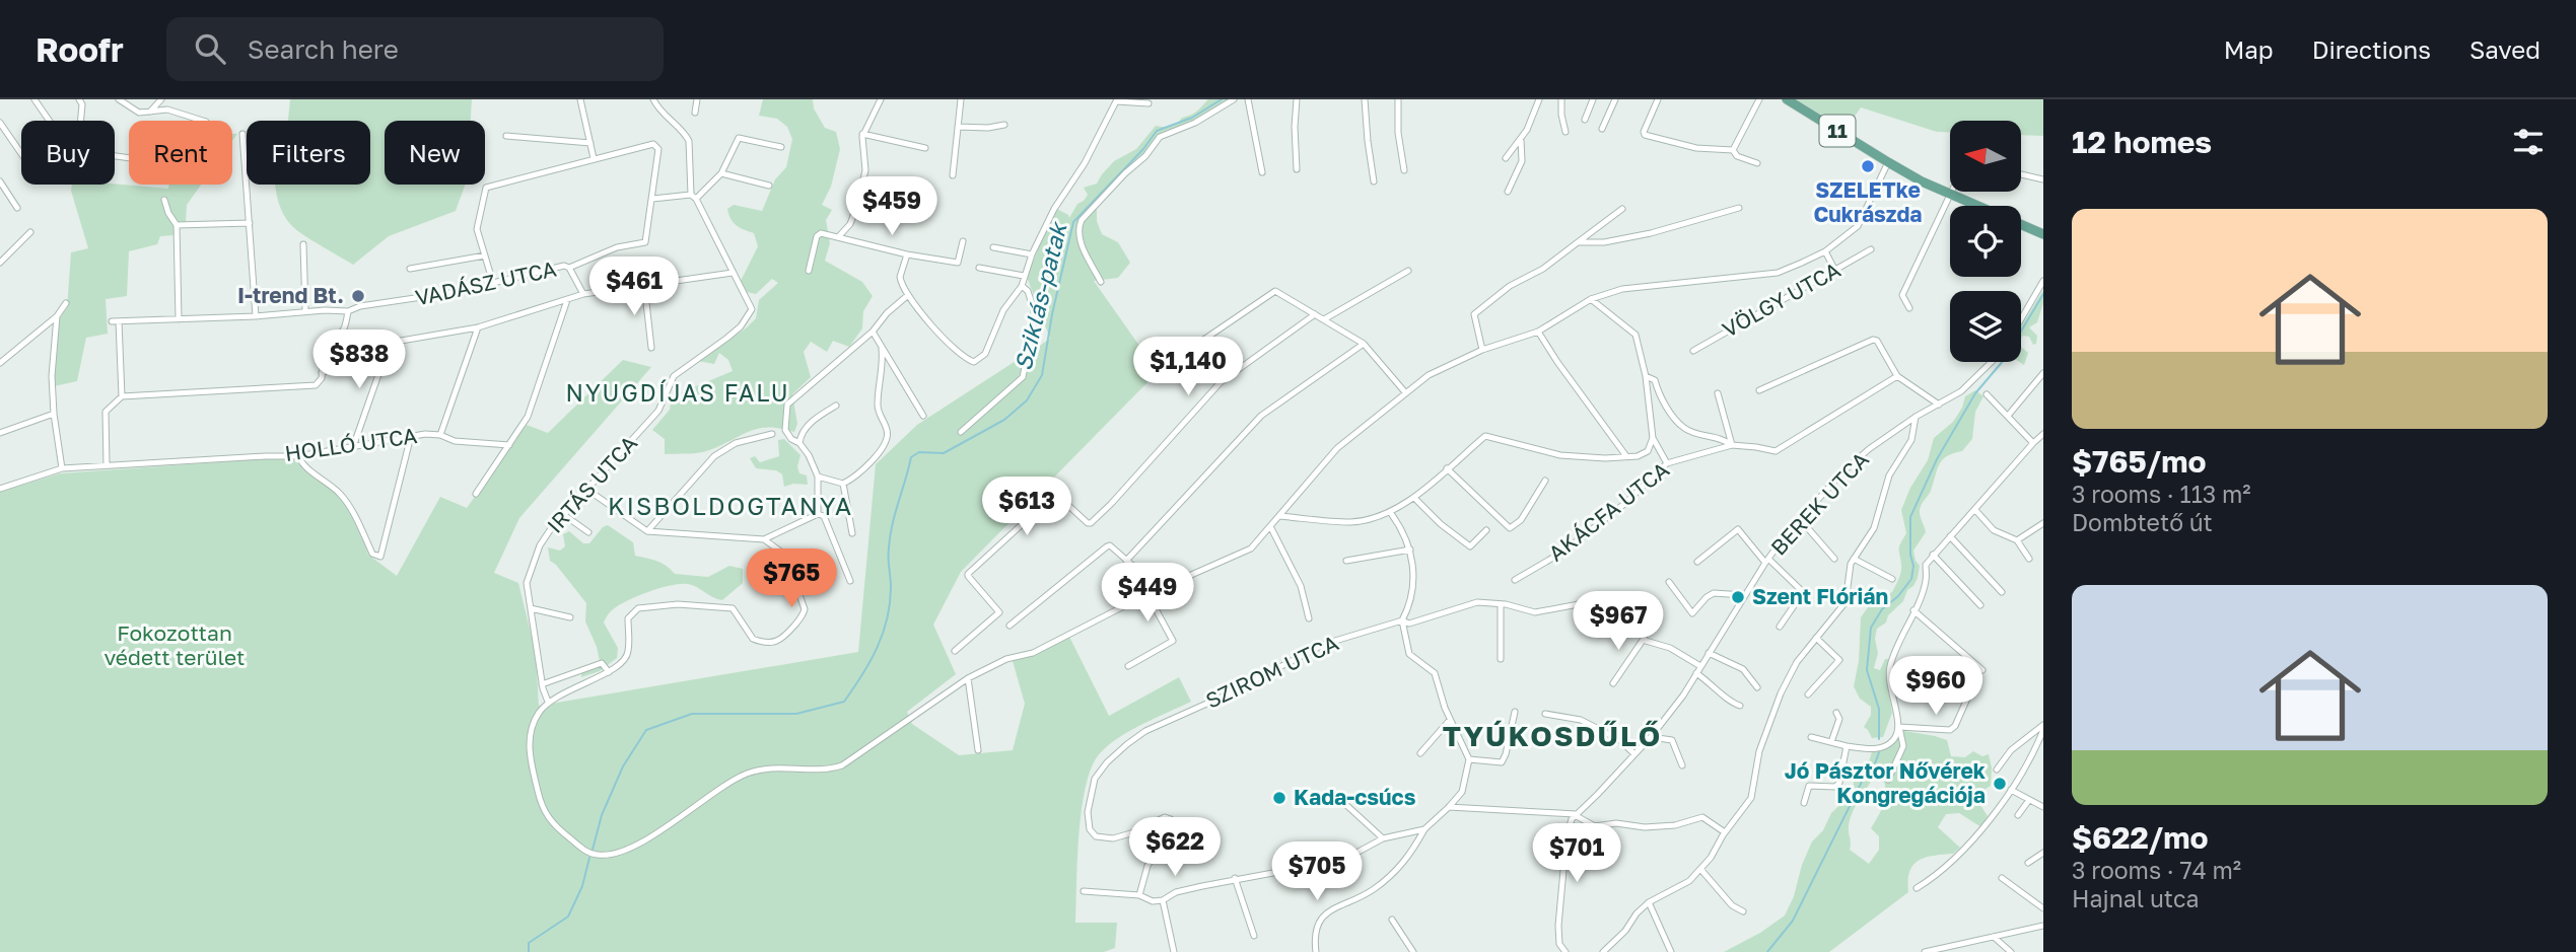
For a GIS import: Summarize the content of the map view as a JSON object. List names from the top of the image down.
{
  "streets": {
    "main road": ["11"],
    "street": [
      "VADÁSZ UTCA",
      "VÖLGY UTCA",
      "HOLLÓ UTCA",
      "IRTÁS UTCA",
      "BEREK UTCA",
      "AKÁCFA UTCA",
      "SZIROM UTCA"
    ]
  },
  "districts": ["NYUGDÍJAS FALU", "KISBOLDOGTANYA", "TYÚKOSDŰLŐ"],
  "water": ["Sziklás-patak"],
  "parks": ["Fokozottan védett terület"],
  "places": [
    "SZELETke Cukrászda",
    "I-trend Bt.",
    "Szent Flórián",
    "Jó Pásztor Nővérek Kongregációja",
    "Kada-csúcs"
  ],
  "north": "left",
  "page": {
    "header": "Roofr",
    "search": "Search here",
    "nav": ["Map", "Directions", "Saved"],
    "heading": "12 homes",
    "chip": [
      "Buy",
      "Rent",
      "Filters",
      "New"
    ],
    "price": [
      "$459",
      "$461",
      "$838",
      "$1,140",
      "$613",
      "$765",
      "$449",
      "$967",
      "$960",
      "$622",
      "$701",
      "$705"
    ],
    "list": [
      {
        "name": "$765/mo",
        "note": "3 rooms · 113 m² · Dombtető út"
      },
      {
        "name": "$622/mo",
        "note": "3 rooms · 74 m² · Hajnal utca"
      }
    ]
  }
}
